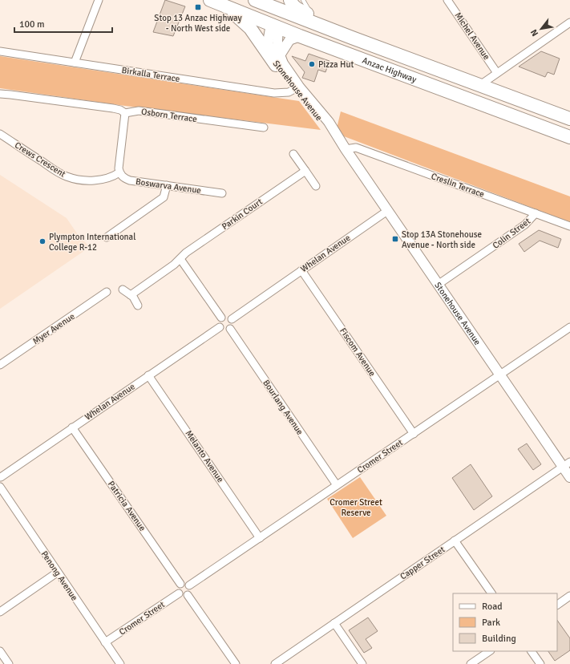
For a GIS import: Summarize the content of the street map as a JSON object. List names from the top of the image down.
{
  "streets": {
    "highway": ["Anzac Highway"],
    "street": [
      "Michel Avenue",
      "Birkalla Terrace",
      "Stonehouse Avenue",
      "Osborn Terrace",
      "Crews Crescent",
      "Creslin Terrace",
      "Boswarva Avenue",
      "Parkin Court",
      "Colin Street",
      "Whelan Avenue",
      "Myer Avenue",
      "Fiscom Avenue",
      "Bourlang Avenue",
      "Melanto Avenue",
      "Cromer Street",
      "Patricia Avenue",
      "Capper Street",
      "Penong Avenue"
    ]
  },
  "crossings": [
    ["Anzac Highway", "Stonehouse Avenue"],
    ["Birkalla Terrace", "Stonehouse Avenue"],
    ["Stonehouse Avenue", "Creslin Terrace"],
    ["Stonehouse Avenue", "Colin Street"],
    ["Stonehouse Avenue", "Whelan Avenue"],
    ["Stonehouse Avenue", "Cromer Street"],
    ["Stonehouse Avenue", "Capper Street"],
    ["Crews Crescent", "Boswarva Avenue"],
    ["Creslin Terrace", "Colin Street"],
    ["Whelan Avenue", "Fiscom Avenue"],
    ["Whelan Avenue", "Bourlang Avenue"],
    ["Whelan Avenue", "Melanto Avenue"],
    ["Whelan Avenue", "Patricia Avenue"],
    ["Fiscom Avenue", "Cromer Street"],
    ["Bourlang Avenue", "Cromer Street"],
    ["Melanto Avenue", "Cromer Street"],
    ["Cromer Street", "Patricia Avenue"],
    ["Cromer Street", "Penong Avenue"]
  ],
  "parks": ["Cromer Street Reserve"],
  "places": {
    "transit": ["Stop 13 Anzac Highway - North West side", "Stop 13A Stonehouse Avenue - North side"],
    "other": ["Pizza Hut", "Plympton International College R-12"]
  },
  "legend": ["Road", "Park", "Building"],
  "scale_bar": "100 m",
  "north": "bottom left"
}
